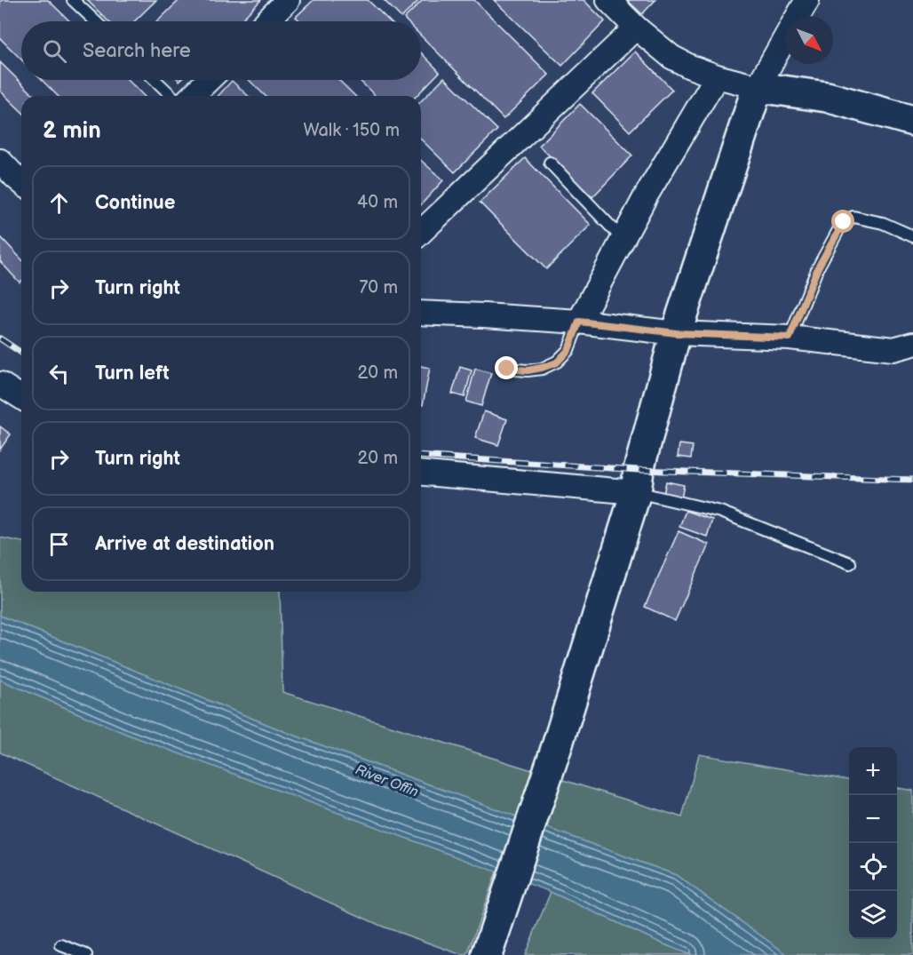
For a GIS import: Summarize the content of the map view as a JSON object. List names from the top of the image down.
{
  "water": ["River Offin"],
  "north": "bottom right",
  "page": {
    "search": "Search here",
    "heading": ["2 min", "Walk · 150 m"],
    "list": [
      ["Continue", "40 m"],
      ["Turn right", "70 m"],
      ["Turn left", "20 m"],
      ["Turn right", "20 m"],
      "Arrive at destination"
    ],
    "map_buttons": ["+", "−"]
  }
}
